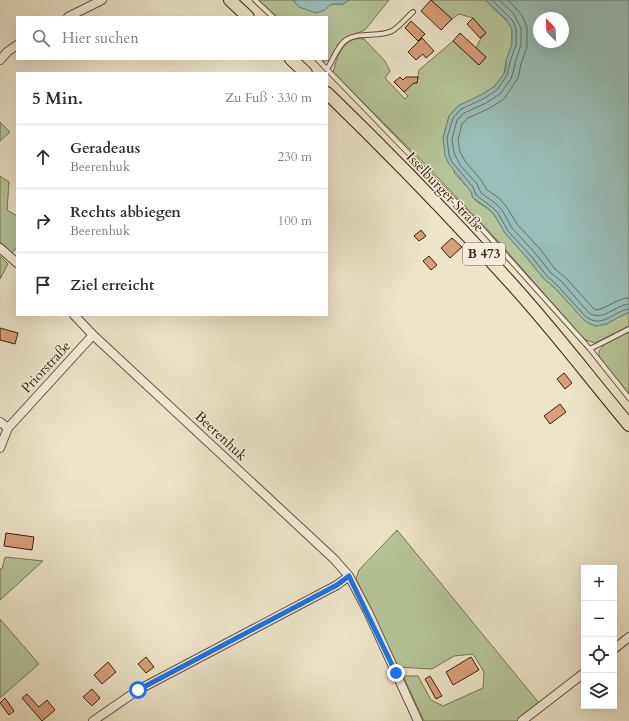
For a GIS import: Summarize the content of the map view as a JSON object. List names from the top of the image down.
{
  "streets": {
    "main road": ["Isselburger Straße", "B 473"],
    "street": ["Priorstraße", "Beerenhuk"]
  },
  "crossings": [
    ["Priorstraße", "Beerenhuk"]
  ],
  "north": "top left",
  "page": {
    "search": "Hier suchen",
    "heading": ["5 Min.", "Zu Fuß · 330 m"],
    "list": [
      ["Geradeaus", "Beerenhuk", "230 m"],
      ["Rechts abbiegen", "Beerenhuk", "100 m"],
      "Ziel erreicht"
    ],
    "map_buttons": ["+", "−"]
  }
}
